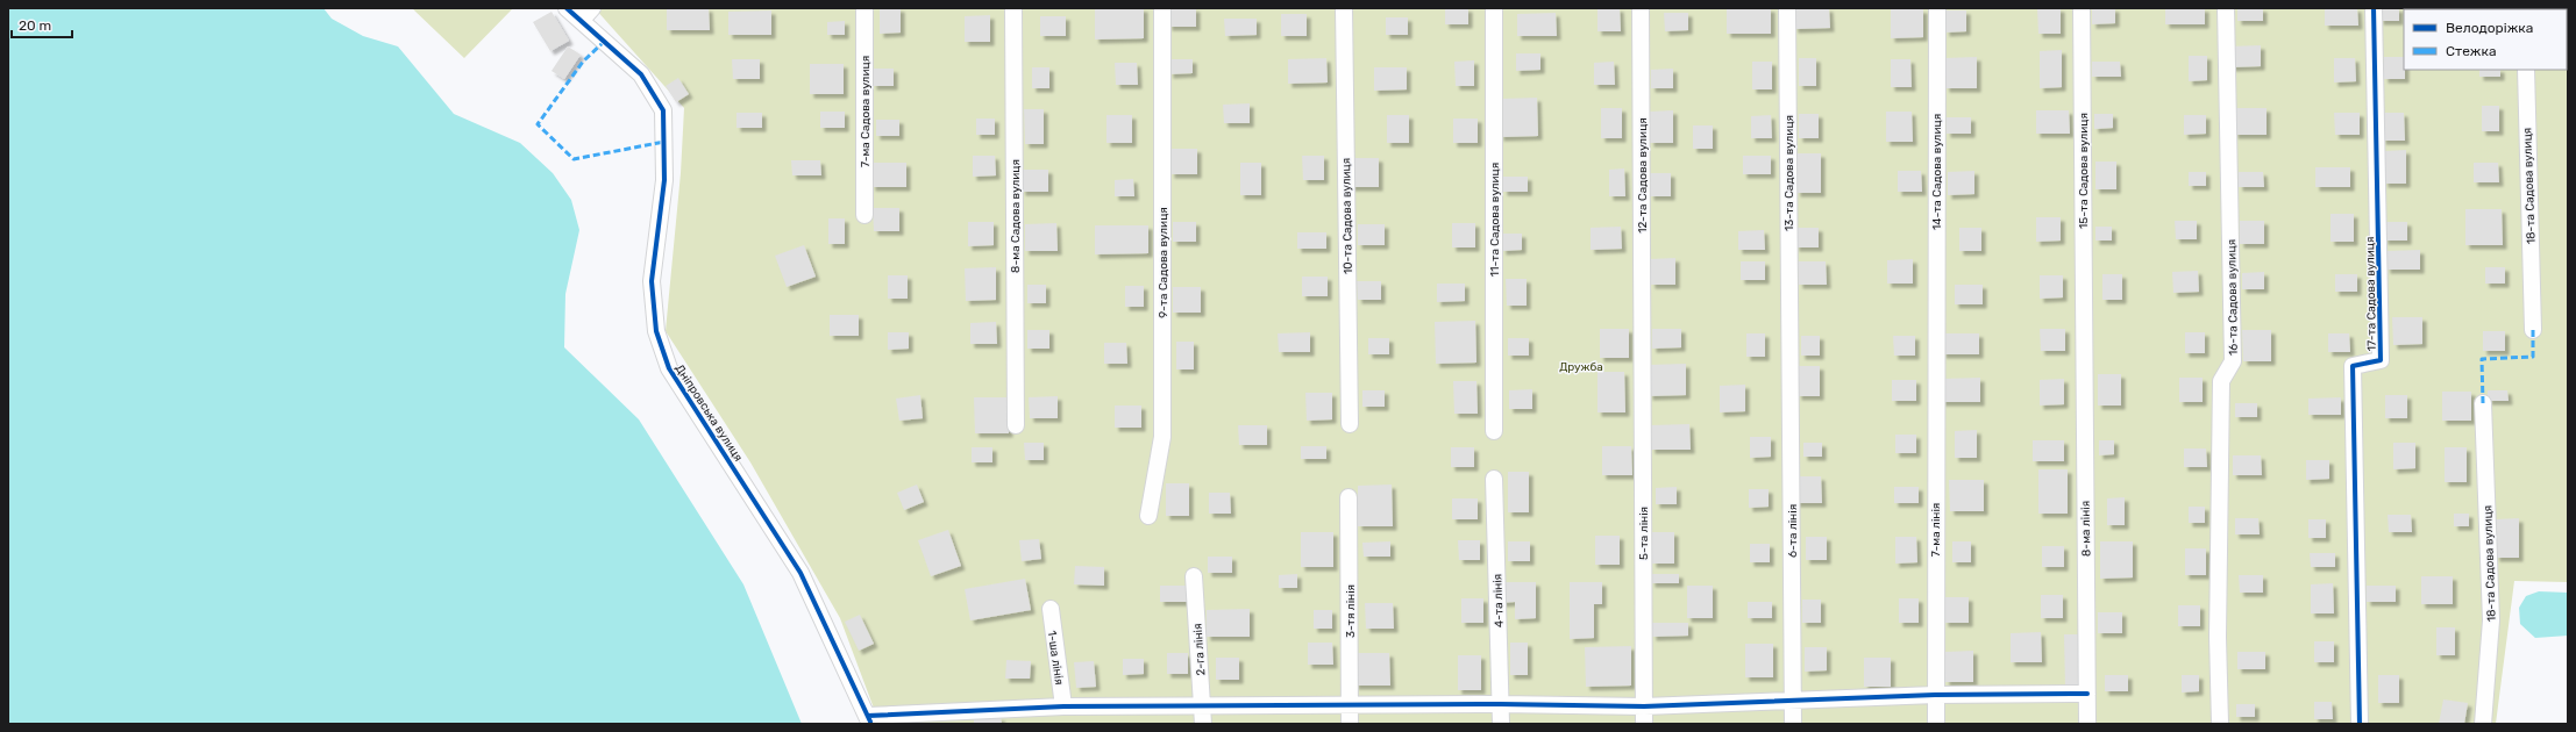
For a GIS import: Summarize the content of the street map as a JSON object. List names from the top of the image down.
{
  "streets": {
    "street": [
      "7-ма Садова вулиця",
      "15-та Садова вулиця",
      "14-та Садова вулиця",
      "13-та Садова вулиця",
      "12-та Садова вулиця",
      "18-та Садова вулиця",
      "8-ма Садова вулиця",
      "10-та Садова вулиця",
      "11-та Садова вулиця",
      "9-та Садова вулиця",
      "17-та Садова вулиця",
      "16-та Садова вулиця",
      "Дніпровська вулиця",
      "8-ма лінія",
      "7-ма лінія",
      "6-та лінія",
      "5-та лінія",
      "4-та лінія",
      "3-тя лінія",
      "2-га лінія",
      "1-ша лінія"
    ]
  },
  "crossings": [
    ["15-та Садова вулиця", "8-ма лінія"],
    ["14-та Садова вулиця", "7-ма лінія"],
    ["13-та Садова вулиця", "6-та лінія"],
    ["12-та Садова вулиця", "5-та лінія"]
  ],
  "parks": ["Дружба"],
  "legend": ["Велодоріжка", "Стежка"],
  "scale_bar": "20 m"
}
